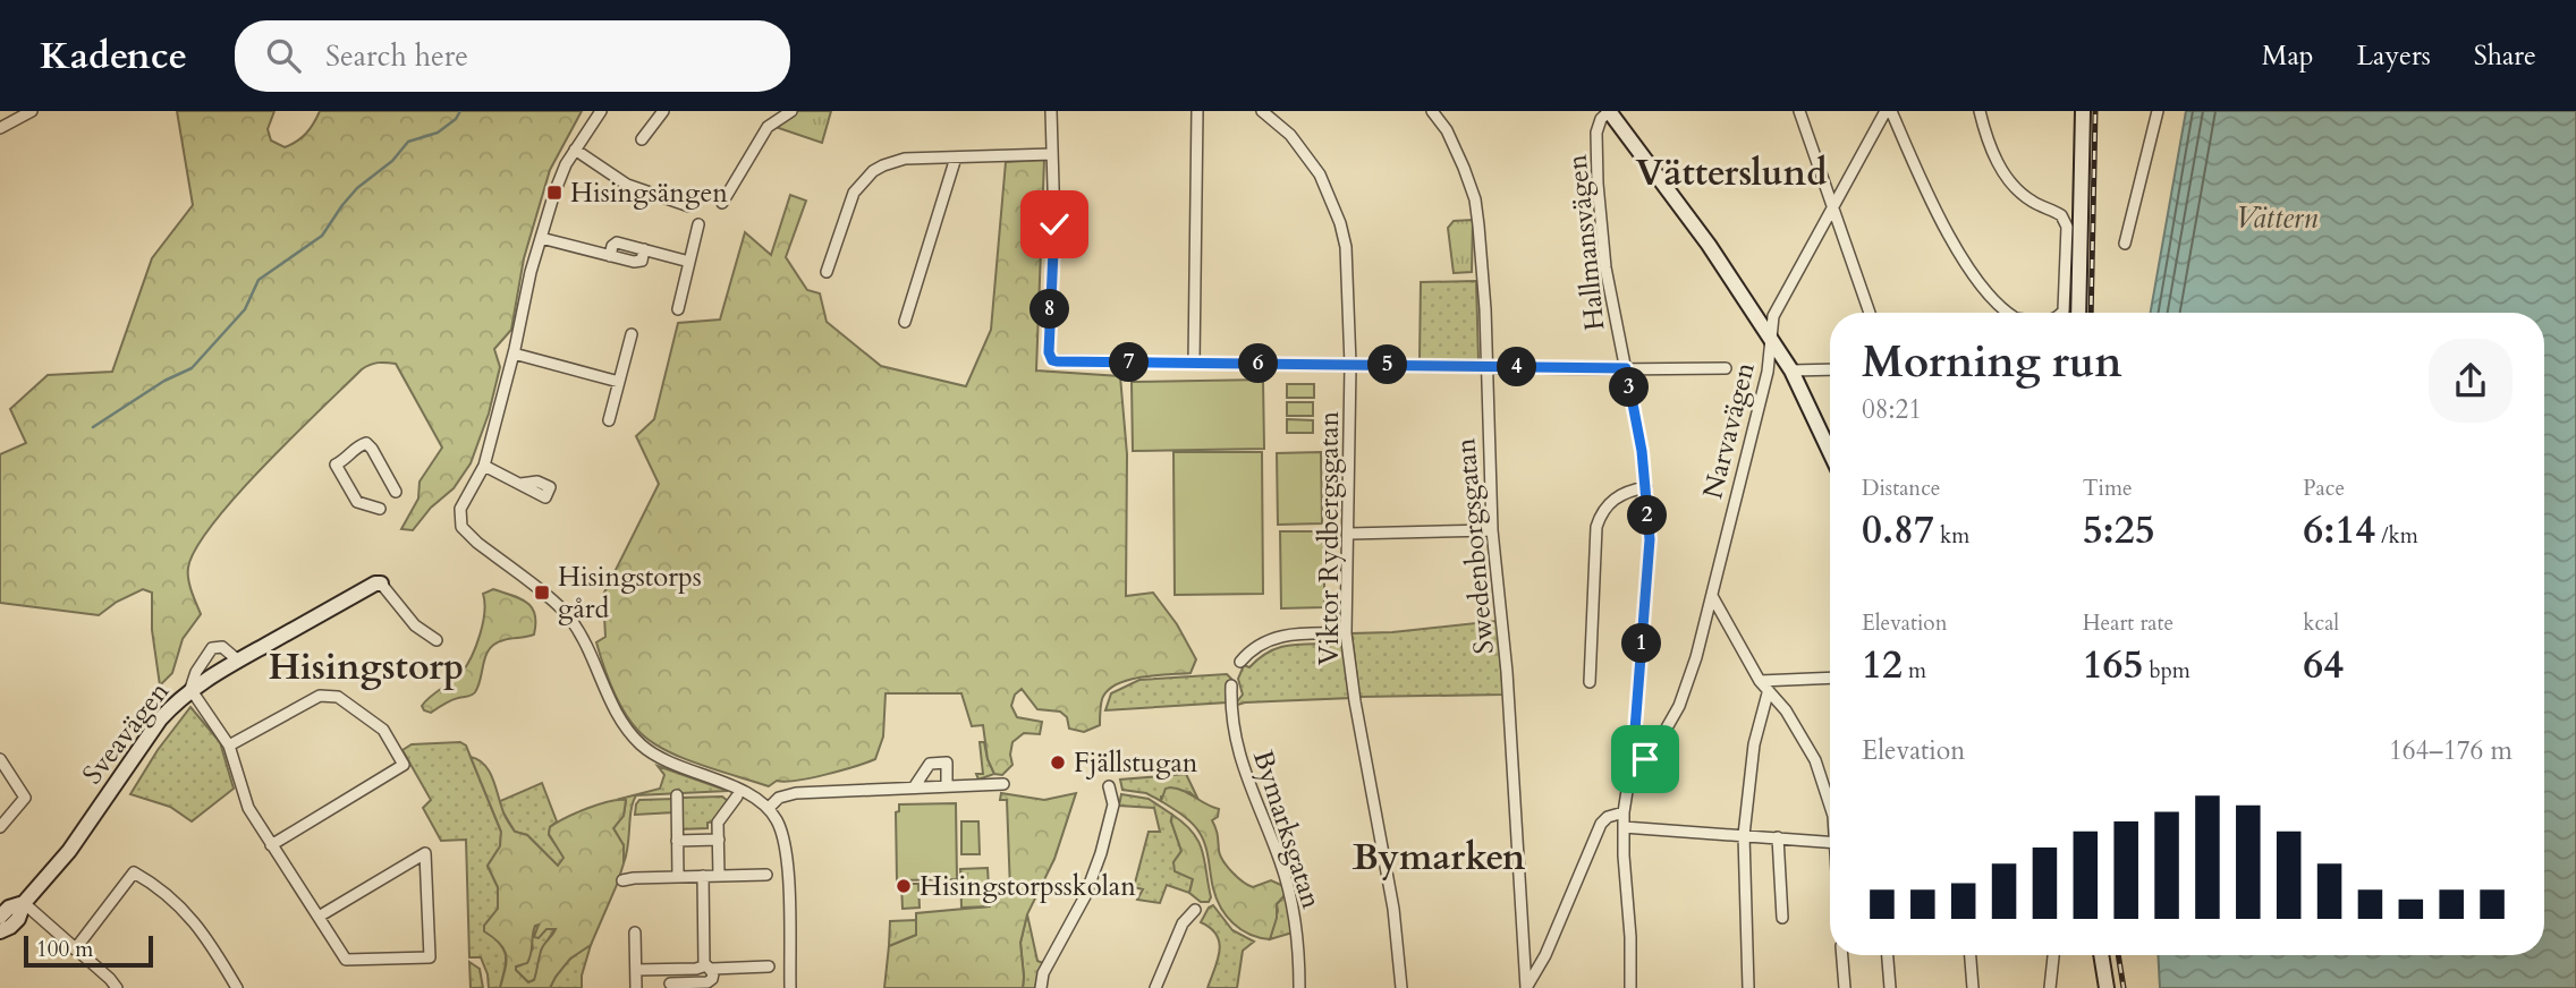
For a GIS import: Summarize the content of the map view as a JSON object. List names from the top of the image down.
{
  "streets": {
    "street": [
      "Hallmansvägen",
      "Narvavägen",
      "Viktor Rydbergsgatan",
      "Swedenborgsgatan",
      "Sveavägen",
      "Bymarksgatan"
    ]
  },
  "crossings": [
    ["Hallmansvägen", "Narvavägen"]
  ],
  "districts": ["Vätterslund", "Hisingstorp", "Bymarken"],
  "water": ["Vättern"],
  "places": {
    "transit": ["Hisingsängen", "Hisingstorps gård"],
    "other": ["Fjällstugan", "Hisingstorpsskolan"]
  },
  "scale_bar": "100 m",
  "page": {
    "header": "Kadence",
    "search": "Search here",
    "nav": ["Map", "Layers", "Share"],
    "pins": [
      "8",
      "7",
      "6",
      "5",
      "4",
      "3",
      "2",
      "1"
    ],
    "heading": ["Morning run", "08:21"],
    "stats": [
      ["Distance", "0.87 km"],
      ["Time", "5:25"],
      ["Pace", "6:14 /km"],
      ["Elevation", "12 m"],
      ["Heart rate", "165 bpm"],
      ["kcal", "64"]
    ],
    "chart": ["Elevation", "164–176 m"],
    "scale": "100 m"
  }
}
